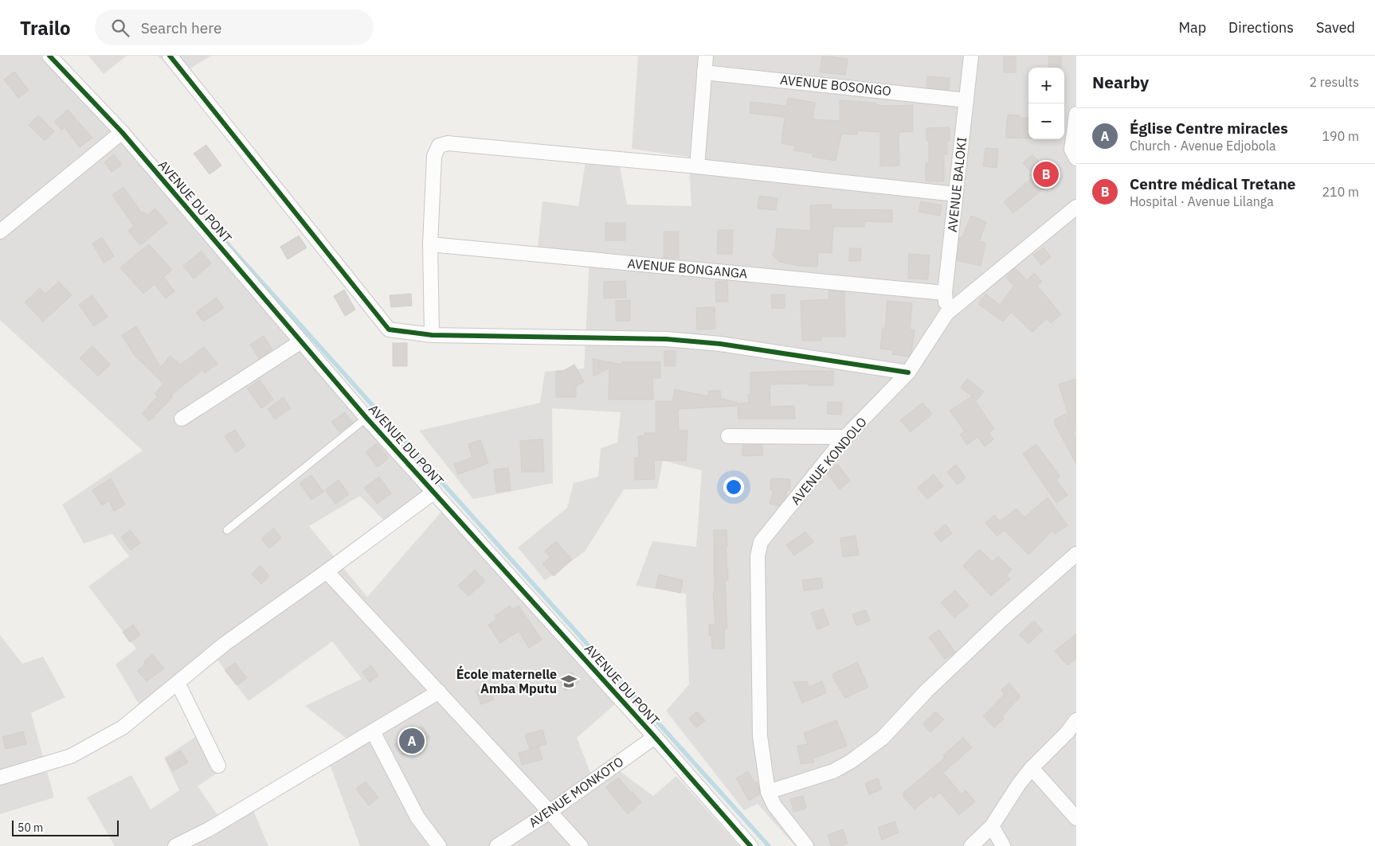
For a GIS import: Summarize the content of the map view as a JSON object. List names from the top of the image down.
{
  "streets": {
    "street": [
      "AVENUE BOSONGO",
      "AVENUE BALOKI",
      "AVENUE DU PONT",
      "AVENUE BONGANGA",
      "AVENUE KONDOLO",
      "AVENUE MONKOTO"
    ]
  },
  "crossings": [
    ["AVENUE BOSONGO", "AVENUE BALOKI"],
    ["AVENUE BALOKI", "AVENUE BONGANGA"],
    ["AVENUE BALOKI", "AVENUE KONDOLO"],
    ["AVENUE DU PONT", "AVENUE MONKOTO"]
  ],
  "places": {
    "school or university": ["École maternelle Amba Mputu"]
  },
  "scale_bar": "50 m",
  "page": {
    "header": "Trailo",
    "search": "Search here",
    "nav": ["Map", "Directions", "Saved"],
    "heading": ["Nearby", "2 results"],
    "map_buttons": ["+", "−"],
    "list": [
      {
        "mark": "A",
        "name": "Église Centre miracles",
        "note": "Church · Avenue Edjobola",
        "value": "190 m"
      },
      {
        "mark": "B",
        "name": "Centre médical Tretane",
        "note": "Hospital · Avenue Lilanga",
        "value": "210 m"
      }
    ],
    "pins": ["B", "A"],
    "scale": "50 m"
  }
}
